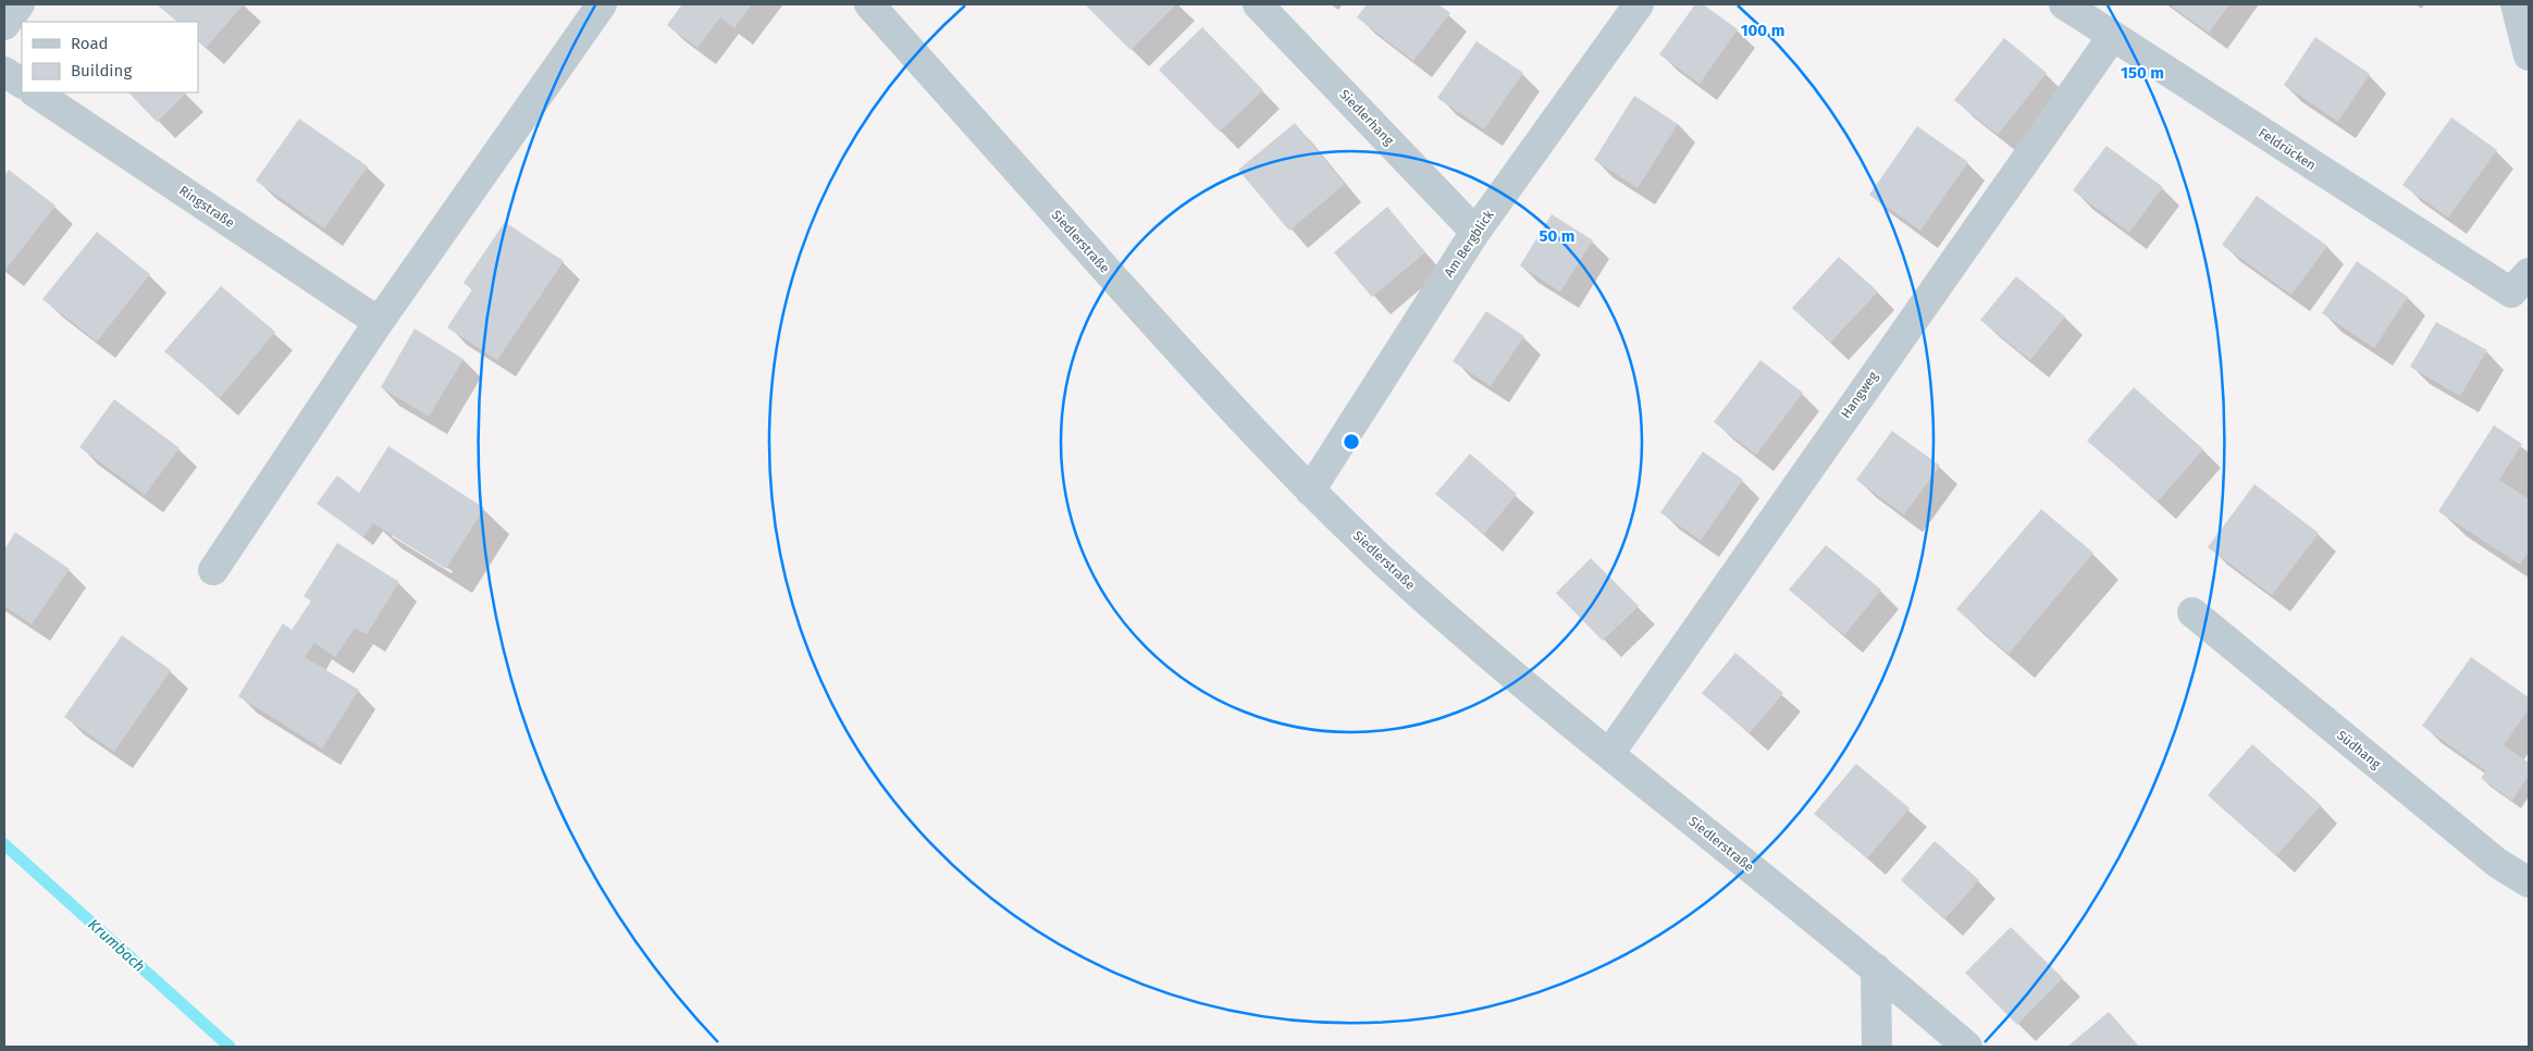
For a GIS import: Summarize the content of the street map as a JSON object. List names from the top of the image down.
{
  "streets": {
    "street": [
      "Siedlerhang",
      "Feldrücken",
      "Ringstraße",
      "Siedlerstraße",
      "Am Bergblick",
      "Hangweg",
      "Südhang"
    ]
  },
  "crossings": [
    ["Siedlerhang", "Am Bergblick"],
    ["Feldrücken", "Hangweg"],
    ["Siedlerstraße", "Am Bergblick"],
    ["Siedlerstraße", "Hangweg"]
  ],
  "water": ["Krumbach"],
  "legend": ["Road", "Building"],
  "rings": ["100 m", "150 m", "50 m"]
}
